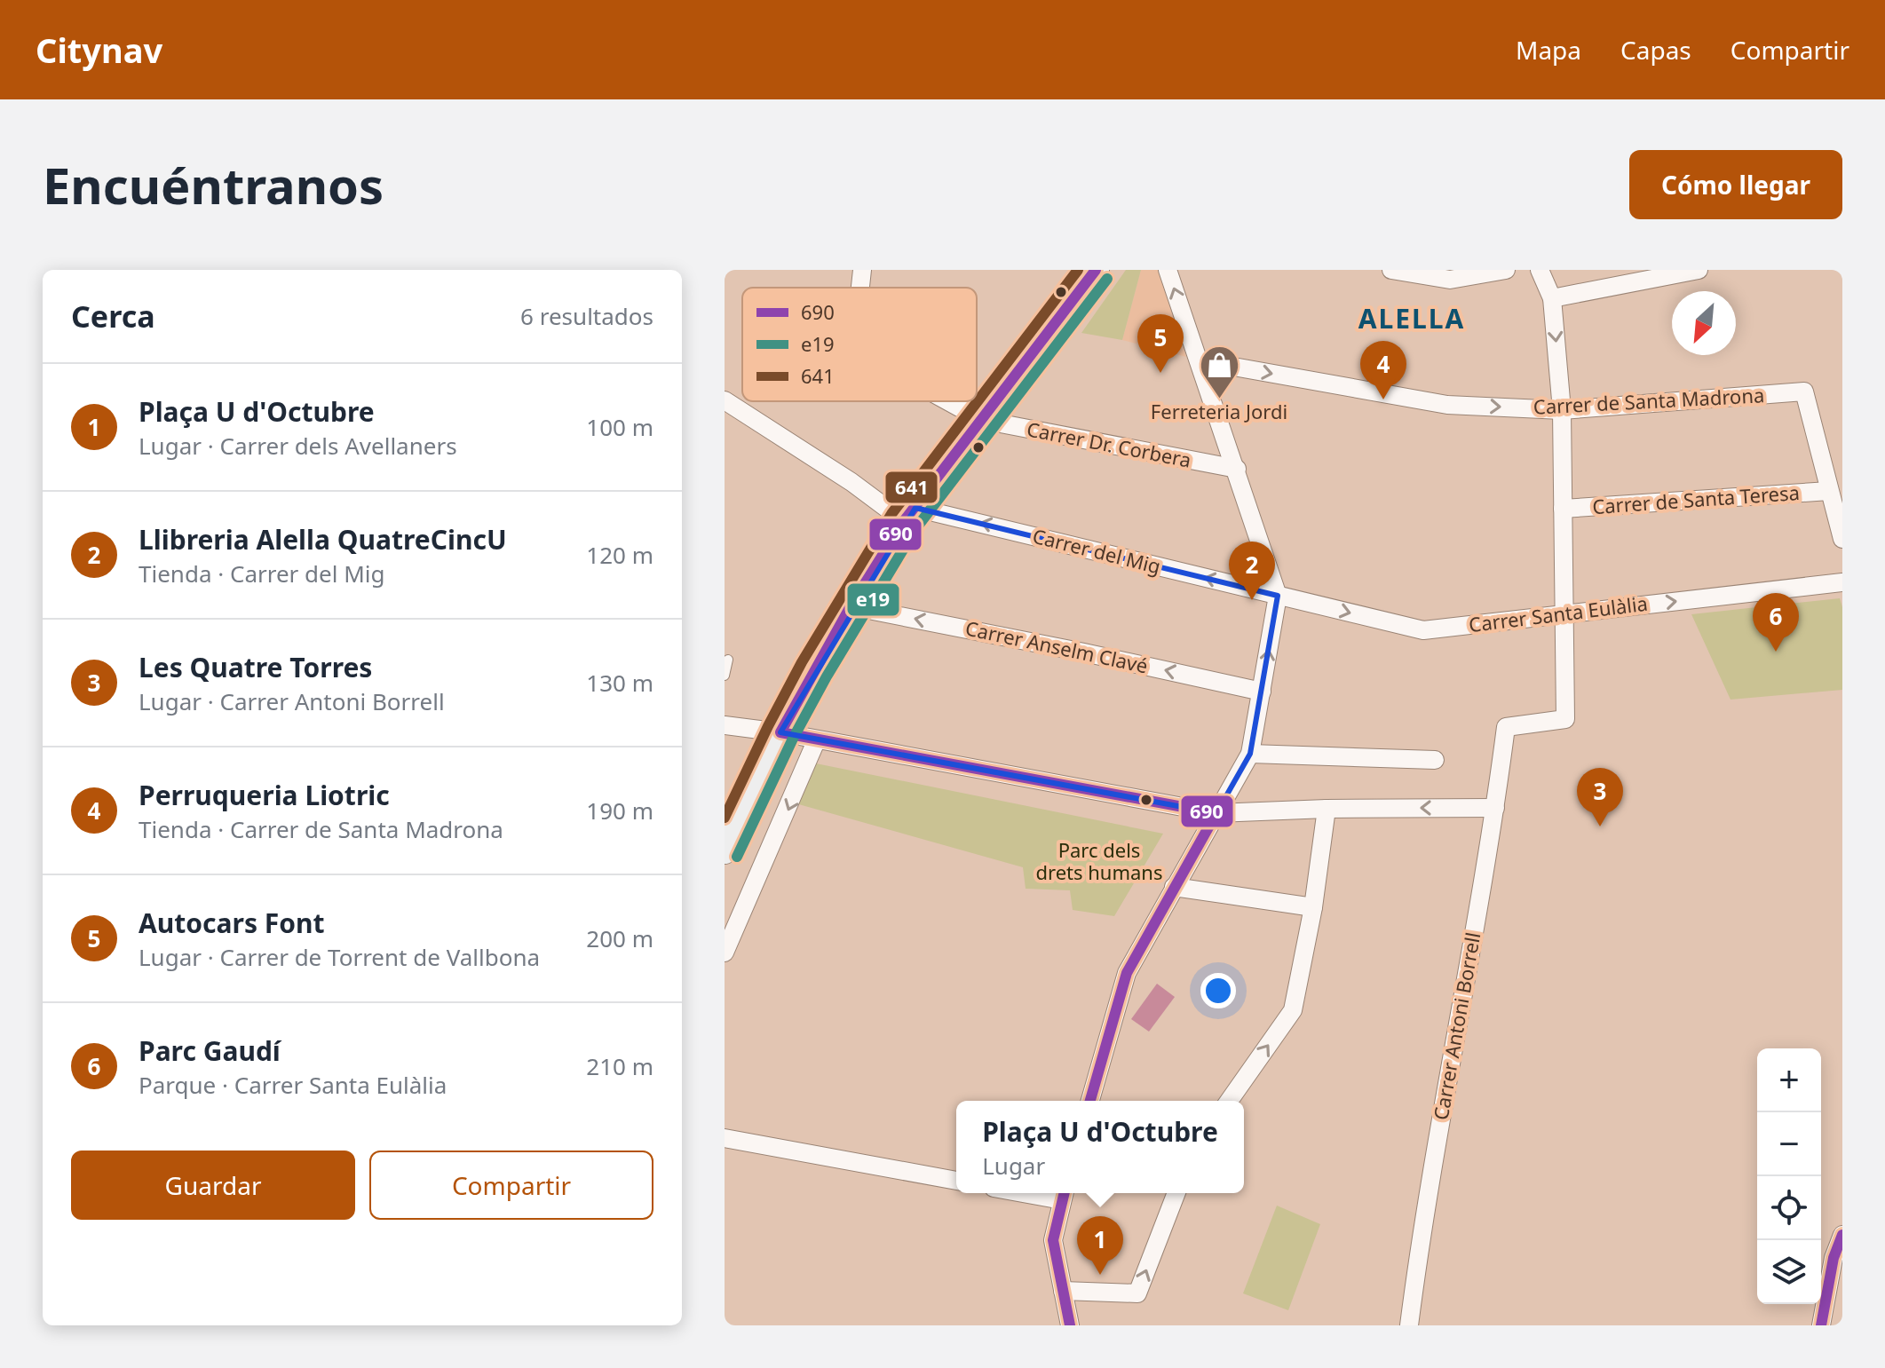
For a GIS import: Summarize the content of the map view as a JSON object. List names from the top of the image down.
{
  "streets": {
    "street": [
      "Carrer de Santa Madrona",
      "Carrer Dr. Corbera",
      "Carrer de Santa Teresa",
      "Carrer del Mig",
      "Carrer Santa Eulàlia",
      "Carrer Anselm Clavé",
      "Carrer Antoni Borrell"
    ]
  },
  "crossings": [
    ["Carrer de Santa Madrona", "Carrer de Santa Teresa"],
    ["Carrer del Mig", "Carrer Santa Eulàlia"],
    ["Carrer Santa Eulàlia", "Carrer Antoni Borrell"]
  ],
  "one_way": ["Carrer del Mig"],
  "districts": ["ALELLA"],
  "parks": ["Parc dels drets humans"],
  "places": {
    "shop": ["Ferreteria Jordi"]
  },
  "lines": ["transit line 690", "transit line 641", "transit line e19"],
  "legend": ["690", "e19", "641"],
  "north": "bottom left",
  "page": {
    "header": "Citynav",
    "nav": ["Mapa", "Capas", "Compartir"],
    "buttons": [
      "Cómo llegar",
      ["Guardar", "Compartir"]
    ],
    "title": "Encuéntranos",
    "heading": ["Cerca", "6 resultados"],
    "pins": [
      "5",
      "4",
      "2",
      "6",
      "3",
      "1"
    ],
    "list": [
      {
        "mark": "1",
        "name": "Plaça U d'Octubre",
        "note": "Lugar · Carrer dels Avellaners",
        "value": "100 m"
      },
      {
        "mark": "2",
        "name": "Llibreria Alella QuatreCincU",
        "note": "Tienda · Carrer del Mig",
        "value": "120 m"
      },
      {
        "mark": "3",
        "name": "Les Quatre Torres",
        "note": "Lugar · Carrer Antoni Borrell",
        "value": "130 m"
      },
      {
        "mark": "4",
        "name": "Perruqueria Liotric",
        "note": "Tienda · Carrer de Santa Madrona",
        "value": "190 m"
      },
      {
        "mark": "5",
        "name": "Autocars Font",
        "note": "Lugar · Carrer de Torrent de Vallbona",
        "value": "200 m"
      },
      {
        "mark": "6",
        "name": "Parc Gaudí",
        "note": "Parque · Carrer Santa Eulàlia",
        "value": "210 m"
      }
    ],
    "map_buttons": ["+", "−"],
    "popup": ["Plaça U d'Octubre", "Lugar"]
  }
}
